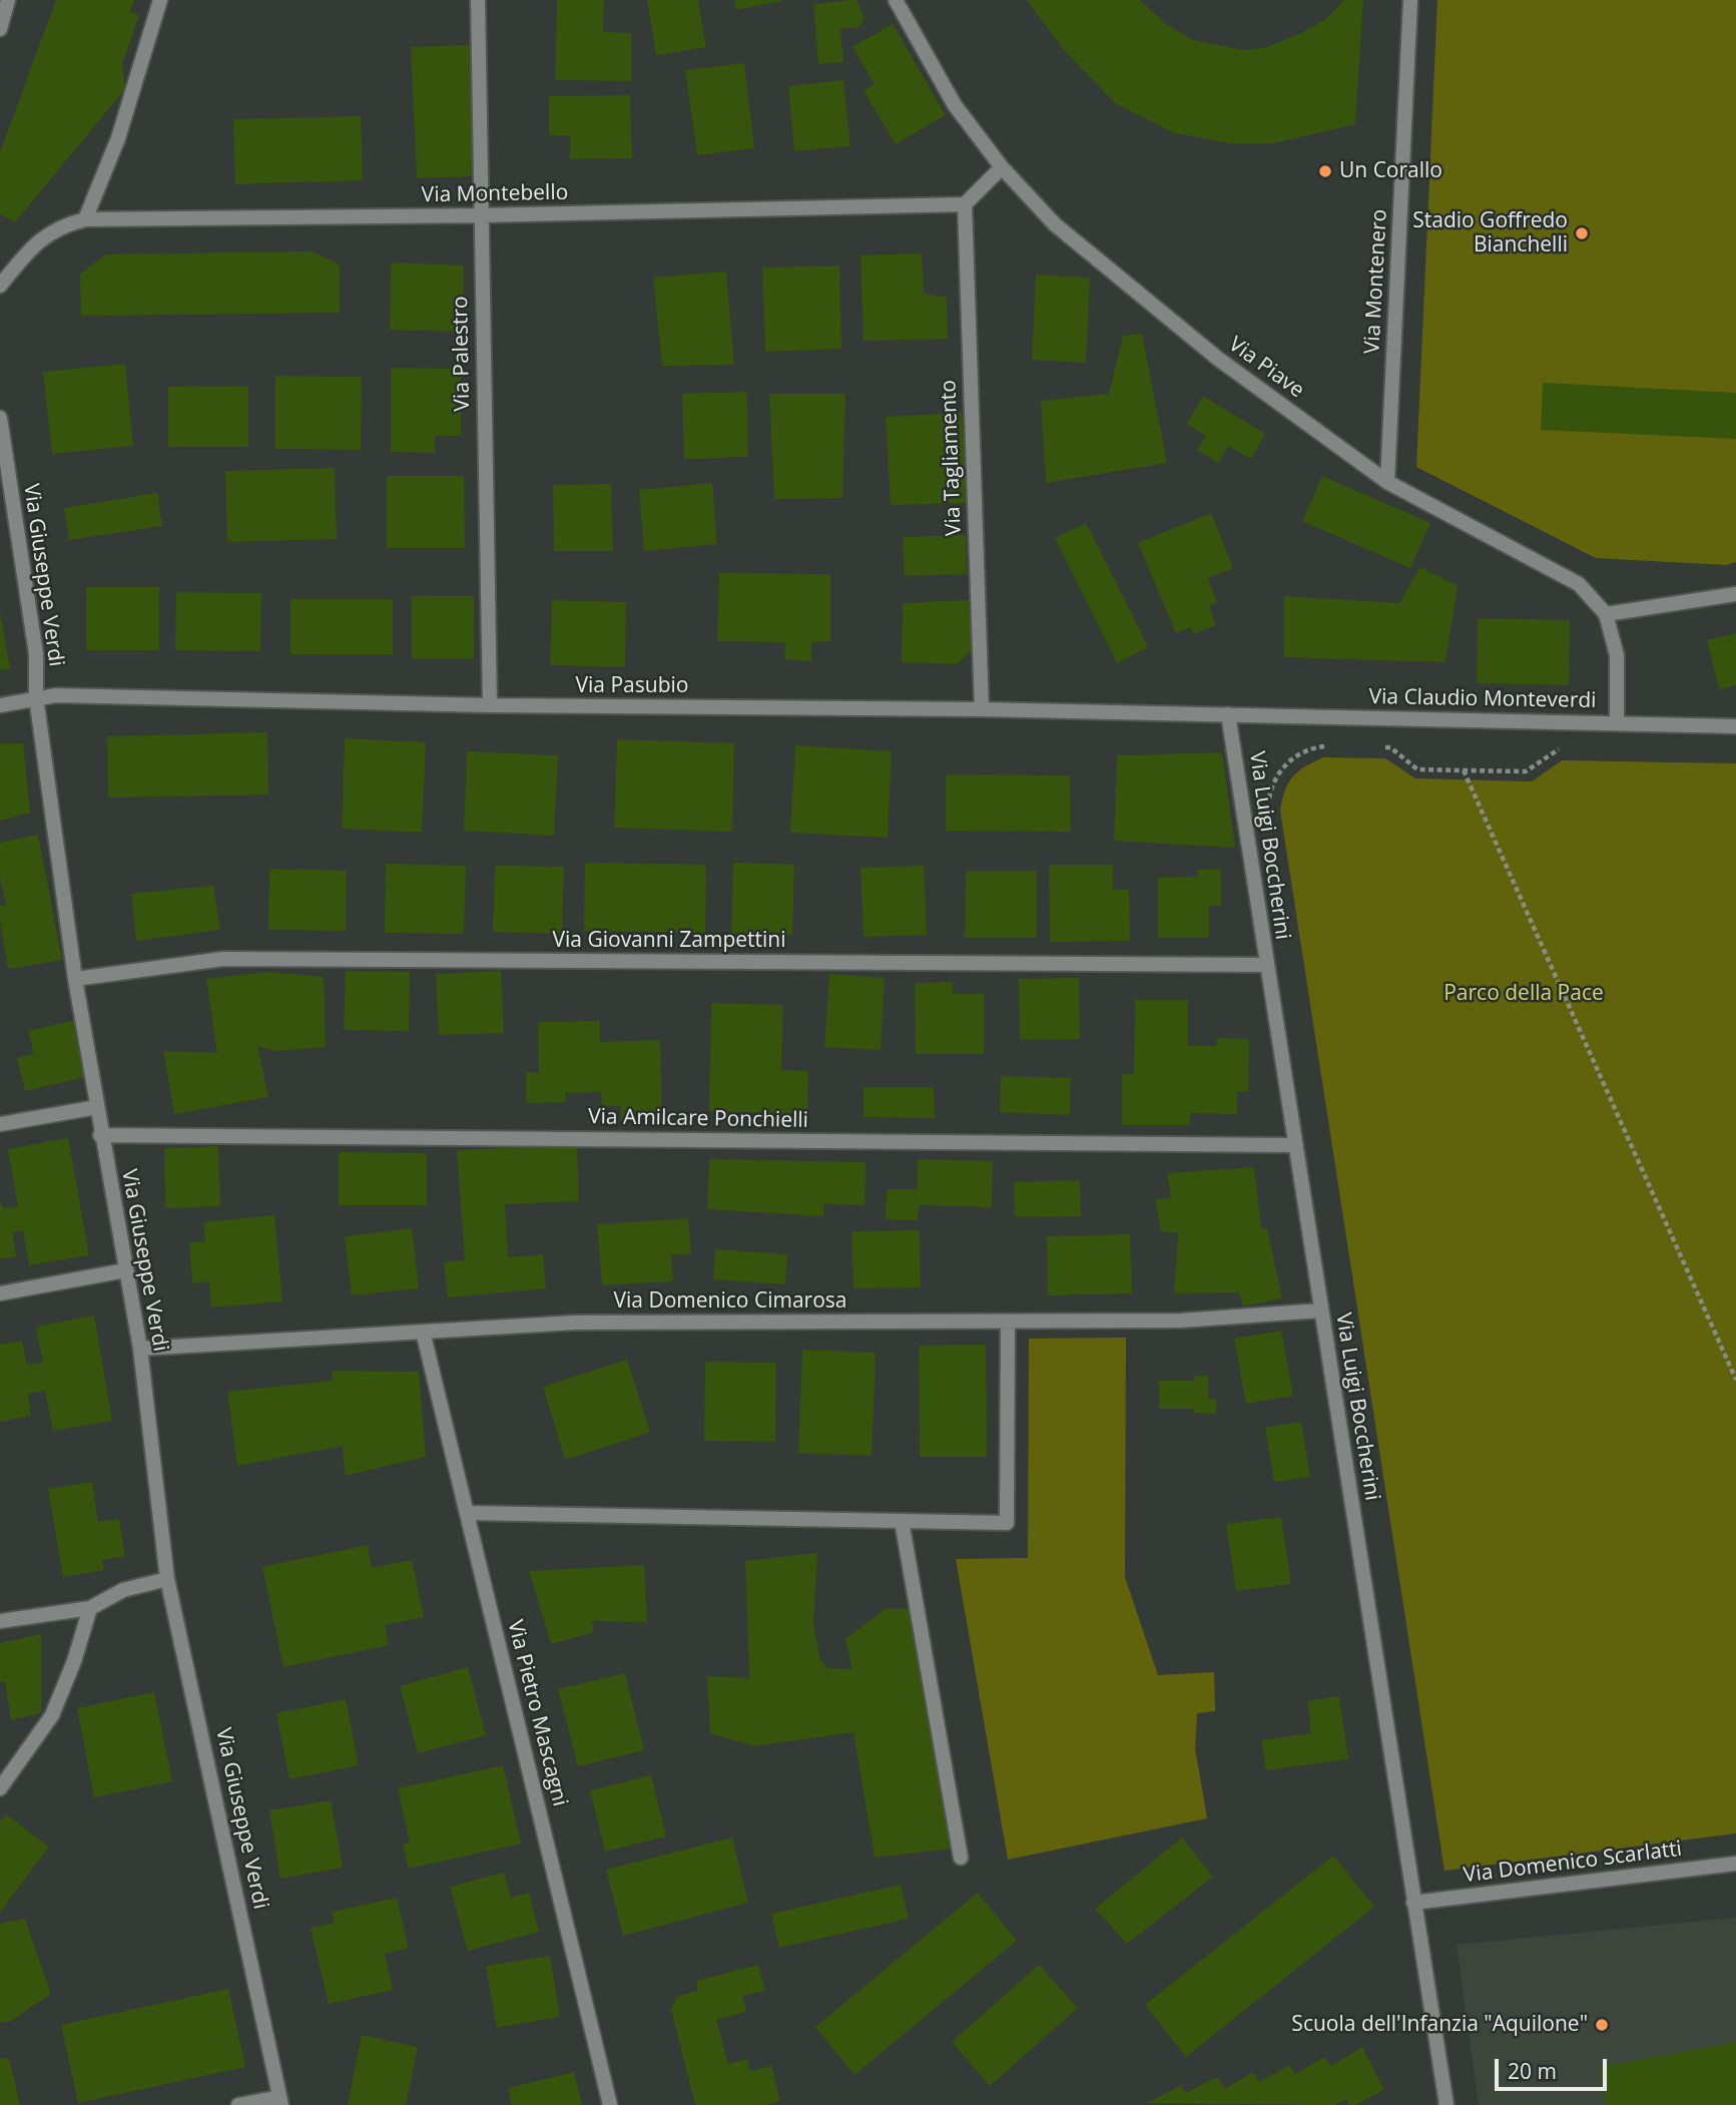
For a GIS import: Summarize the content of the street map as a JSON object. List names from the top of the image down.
{
  "streets": {
    "street": [
      "Via Montebello",
      "Via Montenero",
      "Via Palestro",
      "Via Piave",
      "Via Tagliamento",
      "Via Giuseppe Verdi",
      "Via Pasubio",
      "Via Claudio Monteverdi",
      "Via Luigi Boccherini",
      "Via Giovanni Zampettini",
      "Via Amilcare Ponchielli",
      "Via Domenico Cimarosa",
      "Via Pietro Mascagni",
      "Via Domenico Scarlatti"
    ]
  },
  "crossings": [
    ["Via Montebello", "Via Palestro"],
    ["Via Montebello", "Via Tagliamento"],
    ["Via Montenero", "Via Piave"],
    ["Via Palestro", "Via Pasubio"],
    ["Via Piave", "Via Claudio Monteverdi"],
    ["Via Tagliamento", "Via Pasubio"],
    ["Via Giuseppe Verdi", "Via Pasubio"],
    ["Via Giuseppe Verdi", "Via Giovanni Zampettini"],
    ["Via Giuseppe Verdi", "Via Amilcare Ponchielli"],
    ["Via Giuseppe Verdi", "Via Domenico Cimarosa"],
    ["Via Pasubio", "Via Claudio Monteverdi"],
    ["Via Pasubio", "Via Luigi Boccherini"],
    ["Via Claudio Monteverdi", "Via Luigi Boccherini"],
    ["Via Luigi Boccherini", "Via Giovanni Zampettini"],
    ["Via Luigi Boccherini", "Via Amilcare Ponchielli"],
    ["Via Luigi Boccherini", "Via Domenico Cimarosa"],
    ["Via Luigi Boccherini", "Via Domenico Scarlatti"],
    ["Via Domenico Cimarosa", "Via Pietro Mascagni"]
  ],
  "parks": ["Parco della Pace"],
  "places": ["Un Corallo", "Stadio Goffredo Bianchelli", "Scuola dell'Infanzia \"Aquilone\""],
  "scale_bar": "20 m"
}
